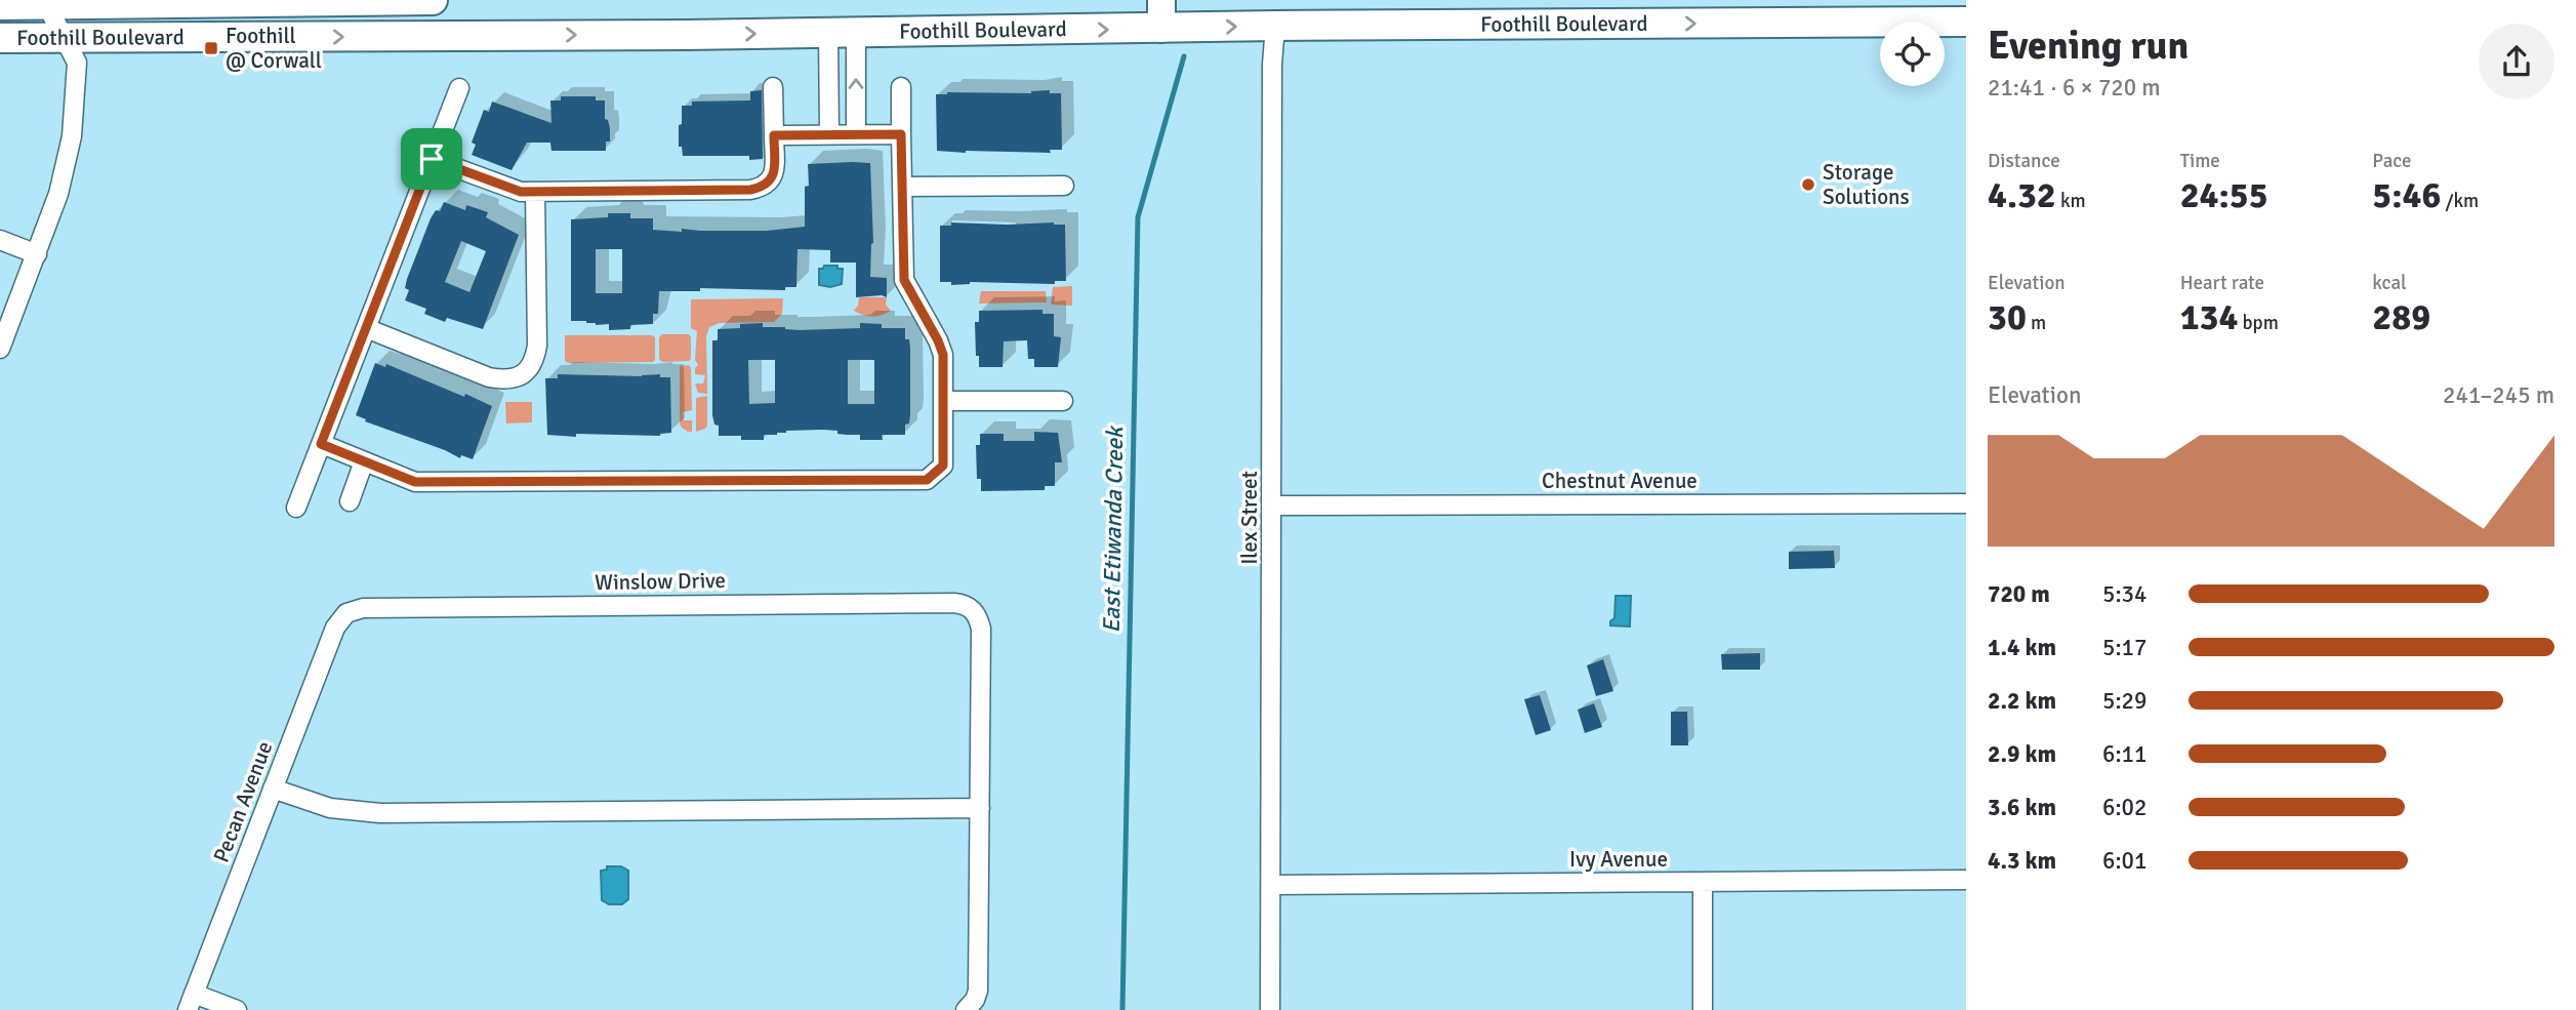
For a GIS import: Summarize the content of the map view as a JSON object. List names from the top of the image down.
{
  "streets": {
    "main road": ["Foothill Boulevard"],
    "street": [
      "Chestnut Avenue",
      "Ilex Street",
      "Winslow Drive",
      "Pecan Avenue",
      "Ivy Avenue"
    ]
  },
  "crossings": [
    ["Foothill Boulevard", "Ilex Street"],
    ["Chestnut Avenue", "Ilex Street"],
    ["Ilex Street", "Ivy Avenue"],
    ["Winslow Drive", "Pecan Avenue"]
  ],
  "one_way": ["Foothill Boulevard"],
  "water": ["East Etiwanda Creek"],
  "places": {
    "transit": ["Foothill @ Corwall"],
    "other": ["Storage Solutions"]
  },
  "page": {
    "heading": ["Evening run", "21:41 · 6 × 720 m"],
    "stats": [
      ["Distance", "4.32 km"],
      ["Time", "24:55"],
      ["Pace", "5:46 /km"],
      ["Elevation", "30 m"],
      ["Heart rate", "134 bpm"],
      ["kcal", "289"]
    ],
    "chart": ["Elevation", "241–245 m"],
    "list": [
      {
        "name": "720 m",
        "note": "5:34"
      },
      {
        "name": "1.4 km",
        "note": "5:17"
      },
      {
        "name": "2.2 km",
        "note": "5:29"
      },
      {
        "name": "2.9 km",
        "note": "6:11"
      },
      {
        "name": "3.6 km",
        "note": "6:02"
      },
      {
        "name": "4.3 km",
        "note": "6:01"
      }
    ]
  }
}
